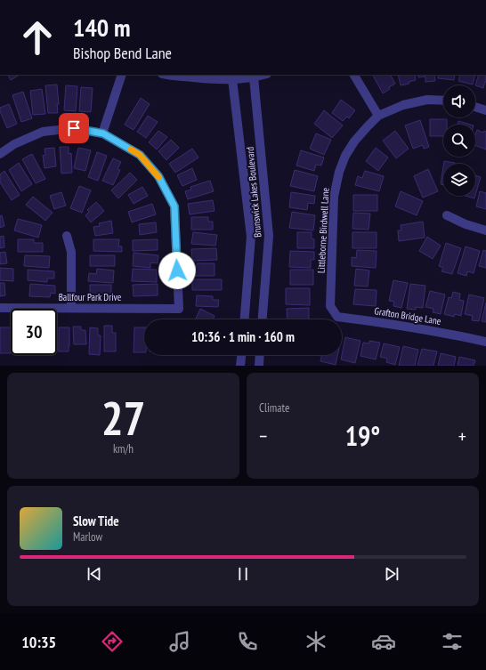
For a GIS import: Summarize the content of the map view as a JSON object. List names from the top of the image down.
{
  "streets": {
    "street": [
      "Brunswick Lakes Boulevard",
      "Littleborne Birdwell Lane",
      "Ballfour Park Drive",
      "Grafton Bridge Lane"
    ]
  },
  "crossings": [
    ["Littleborne Birdwell Lane", "Grafton Bridge Lane"]
  ],
  "page": {
    "turn": ["140 m", "Bishop Bend Lane"],
    "limit": "30",
    "trip": "10:36 · 1 min · 160 m",
    "tile": [
      ["27", "km/h"],
      "Climate"
    ],
    "heat": ["−", "19°", "+"],
    "song": ["Slow Tide", "Marlow"],
    "tabs": "10:35"
  }
}
